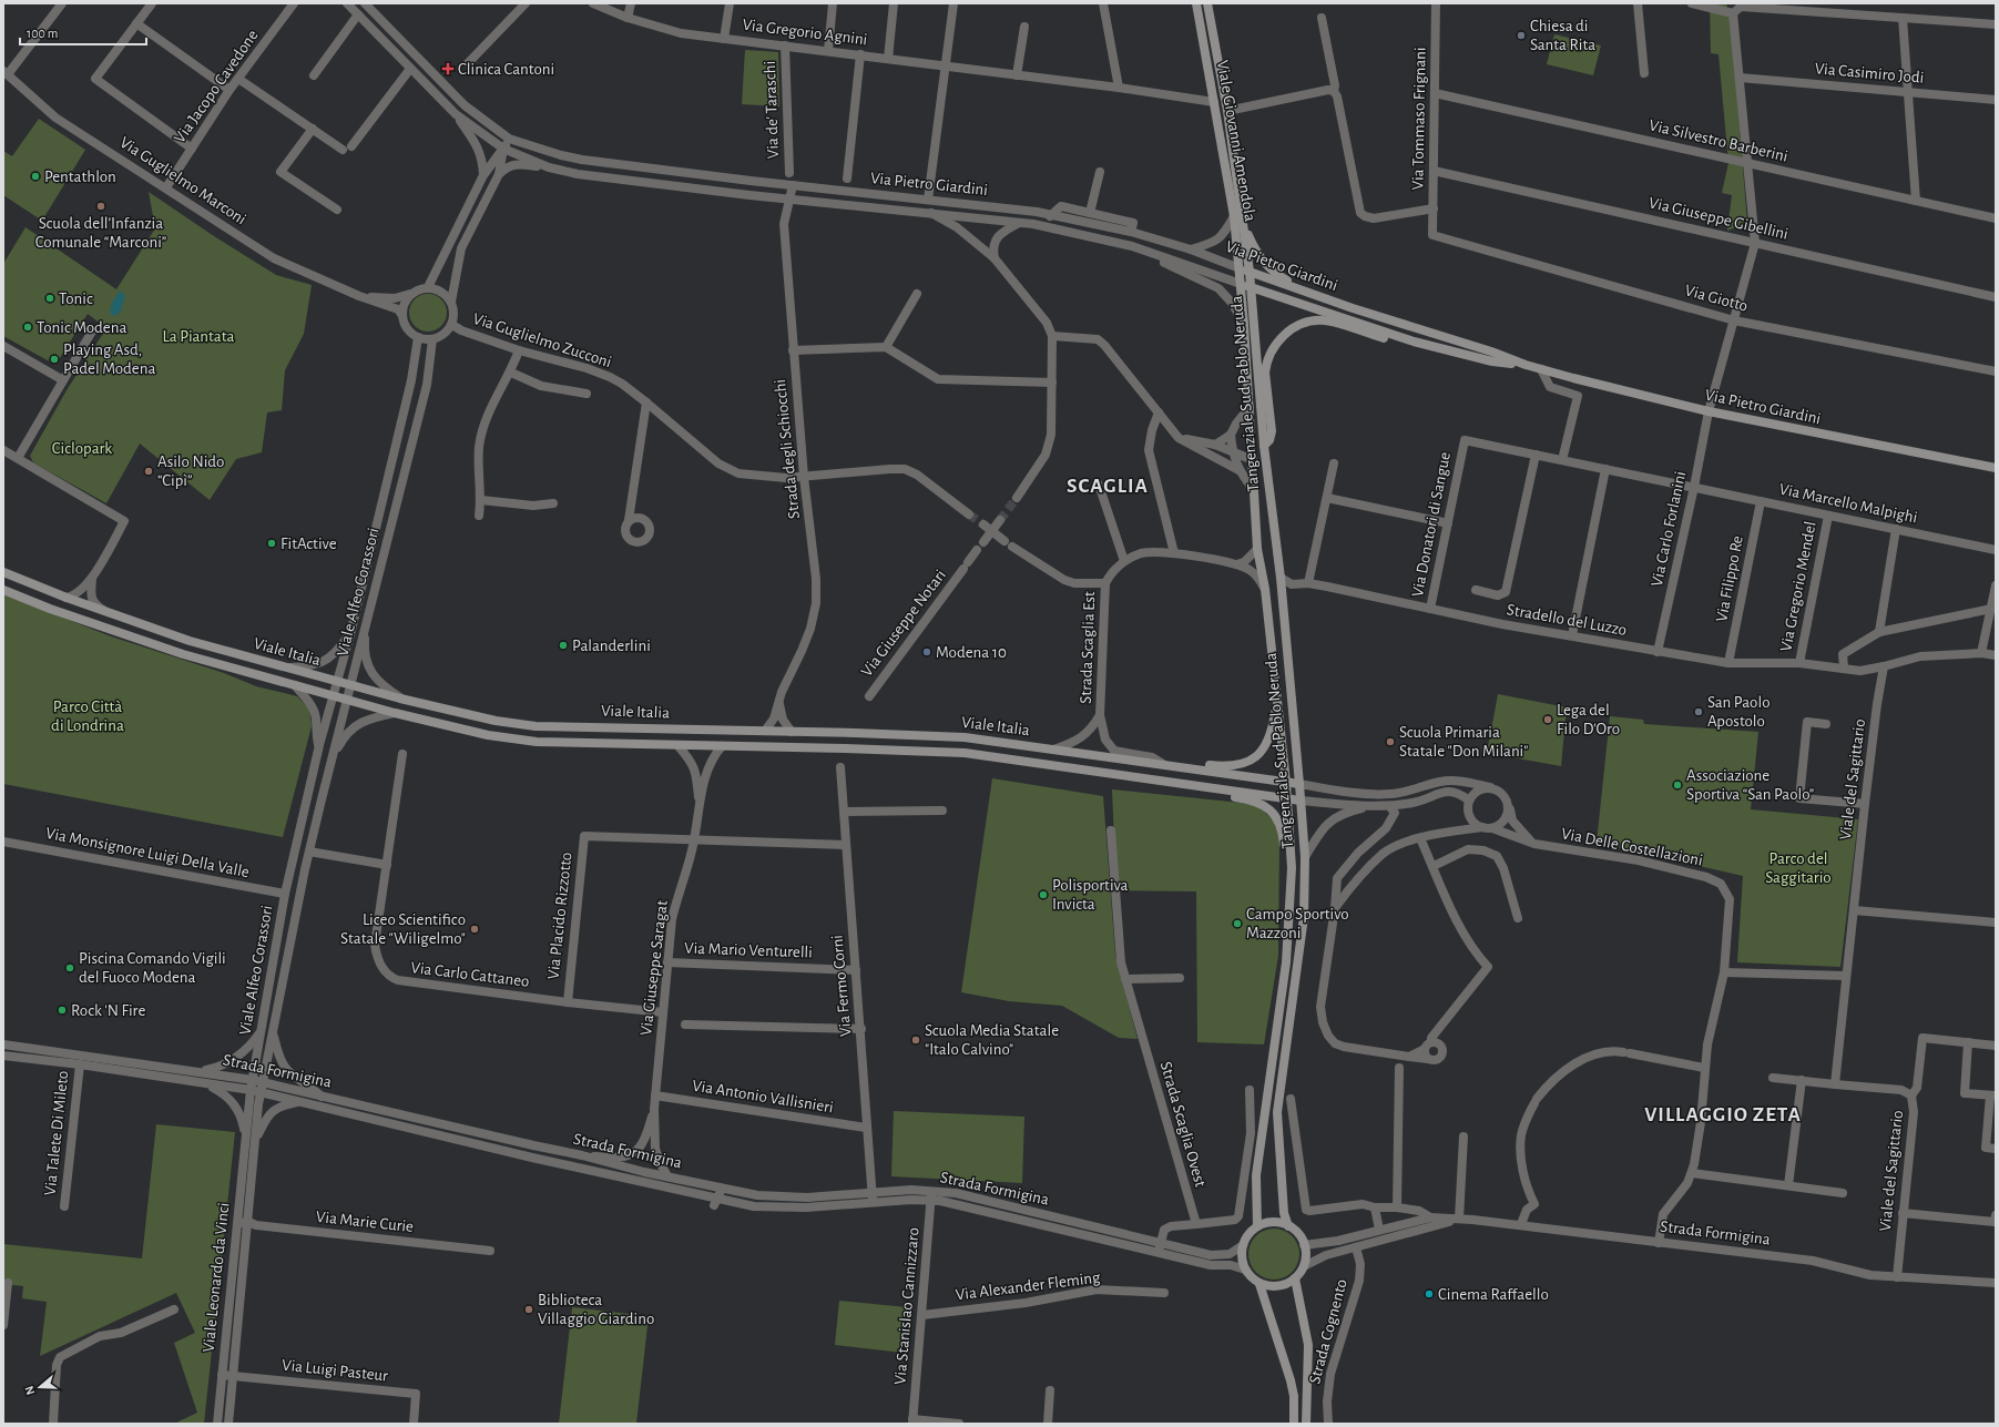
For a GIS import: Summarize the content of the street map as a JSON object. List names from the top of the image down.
{
  "streets": {
    "main road": [
      "Viale Giovanni Amendola",
      "Via Pietro Giardini",
      "Tangenziale Sud Pablo Neruda",
      "Viale Italia"
    ],
    "street": [
      "Via Gregorio Agnini",
      "Via Casimiro Jodi",
      "Via Jacopo Cavedone",
      "Via de' Taraschi",
      "Via Tommaso Frignani",
      "Via Silvestro Barberini",
      "Via Guglielmo Marconi",
      "Via Giuseppe Gibellini",
      "Via Giotto",
      "Via Guglielmo Zucconi",
      "Strada degli Schiocchi",
      "Via Marcello Malpighi",
      "Via Donatori di Sangue",
      "Via Carlo Forlanini",
      "Via Filippo Re",
      "Via Gregorio Mendel",
      "Viale Alfeo Corassori",
      "Stradello del Luzzo",
      "Via Giuseppe Notari",
      "Strada Scaglia Est",
      "Viale del Sagittario",
      "Via Delle Costellazioni",
      "Via Monsignore Luigi Della Valle",
      "Via Placido Rizzotto",
      "Via Mario Venturelli",
      "Via Giuseppe Saragat",
      "Via Carlo Cattaneo",
      "Via Fermo Corni",
      "Strada Formigina",
      "Via Antonio Vallisnieri",
      "Strada Scaglia Ovest",
      "Via Talete Di Mileto",
      "Via Marie Curie",
      "Viale Leonardo da Vinci",
      "Via Alexander Fleming",
      "Via Stanislao Cannizzaro",
      "Strada Cognento",
      "Via Luigi Pasteur"
    ]
  },
  "crossings": [
    ["Via Gregorio Agnini", "Via de' Taraschi"],
    ["Via Gregorio Agnini", "Viale Giovanni Amendola"],
    ["Via Jacopo Cavedone", "Via Guglielmo Marconi"],
    ["Via Tommaso Frignani", "Via Silvestro Barberini"],
    ["Via Tommaso Frignani", "Via Giuseppe Gibellini"],
    ["Via Tommaso Frignani", "Via Giotto"],
    ["Viale Giovanni Amendola", "Via Pietro Giardini"],
    ["Viale Giovanni Amendola", "Tangenziale Sud Pablo Neruda"],
    ["Via Guglielmo Marconi", "Via Guglielmo Zucconi"],
    ["Via Guglielmo Marconi", "Viale Alfeo Corassori"],
    ["Via Pietro Giardini", "Tangenziale Sud Pablo Neruda"],
    ["Via Pietro Giardini", "Strada degli Schiocchi"],
    ["Via Pietro Giardini", "Via Carlo Forlanini"],
    ["Via Giuseppe Gibellini", "Via Carlo Forlanini"],
    ["Via Giotto", "Via Carlo Forlanini"],
    ["Via Guglielmo Zucconi", "Strada degli Schiocchi"],
    ["Via Guglielmo Zucconi", "Viale Alfeo Corassori"],
    ["Tangenziale Sud Pablo Neruda", "Stradello del Luzzo"],
    ["Tangenziale Sud Pablo Neruda", "Strada Scaglia Est"],
    ["Tangenziale Sud Pablo Neruda", "Viale Italia"],
    ["Tangenziale Sud Pablo Neruda", "Strada Formigina"],
    ["Strada degli Schiocchi", "Viale Italia"],
    ["Via Marcello Malpighi", "Via Donatori di Sangue"],
    ["Via Marcello Malpighi", "Via Carlo Forlanini"],
    ["Via Marcello Malpighi", "Via Filippo Re"],
    ["Via Marcello Malpighi", "Via Gregorio Mendel"],
    ["Via Donatori di Sangue", "Via Carlo Forlanini"],
    ["Via Donatori di Sangue", "Stradello del Luzzo"],
    ["Via Carlo Forlanini", "Stradello del Luzzo"],
    ["Via Filippo Re", "Stradello del Luzzo"],
    ["Via Gregorio Mendel", "Stradello del Luzzo"],
    ["Viale Alfeo Corassori", "Viale Italia"],
    ["Viale Alfeo Corassori", "Via Monsignore Luigi Della Valle"],
    ["Viale Alfeo Corassori", "Strada Formigina"],
    ["Viale Alfeo Corassori", "Viale Leonardo da Vinci"],
    ["Stradello del Luzzo", "Viale del Sagittario"],
    ["Strada Scaglia Est", "Viale Italia"],
    ["Viale Italia", "Via Giuseppe Saragat"],
    ["Viale del Sagittario", "Strada Formigina"],
    ["Via Delle Costellazioni", "Strada Formigina"],
    ["Via Placido Rizzotto", "Via Giuseppe Saragat"],
    ["Via Placido Rizzotto", "Via Carlo Cattaneo"],
    ["Via Mario Venturelli", "Via Giuseppe Saragat"],
    ["Via Mario Venturelli", "Via Fermo Corni"],
    ["Via Giuseppe Saragat", "Via Carlo Cattaneo"],
    ["Via Giuseppe Saragat", "Strada Formigina"],
    ["Via Giuseppe Saragat", "Via Antonio Vallisnieri"],
    ["Via Fermo Corni", "Strada Formigina"],
    ["Via Fermo Corni", "Via Antonio Vallisnieri"],
    ["Strada Formigina", "Via Talete Di Mileto"],
    ["Strada Formigina", "Via Stanislao Cannizzaro"],
    ["Strada Formigina", "Strada Cognento"],
    ["Via Marie Curie", "Viale Leonardo da Vinci"],
    ["Viale Leonardo da Vinci", "Via Luigi Pasteur"],
    ["Via Alexander Fleming", "Via Stanislao Cannizzaro"]
  ],
  "districts": ["SCAGLIA", "VILLAGGIO ZETA"],
  "parks": [
    "La Piantata",
    "Ciclopark",
    "Parco Città di Londrina",
    "Parco del Saggitario"
  ],
  "places": {
    "other": [
      "Chiesa di Santa Rita",
      "Pentathlon",
      "Scuola dell’Infanzia Comunale “Marconi”",
      "Tonic",
      "Tonic Modena",
      "Playing Asd, Padel Modena",
      "Asilo Nido “Cipì”",
      "FitActive",
      "Palanderlini",
      "Modena 10",
      "San Paolo Apostolo",
      "Lega del Filo D'Oro",
      "Scuola Primaria Statale \"Don Milani\"",
      "Associazione Sportiva “San Paolo”",
      "Polisportiva Invicta",
      "Campo Sportivo Mazzoni",
      "Liceo Scientifico Statale \"Wiligelmo\"",
      "Piscina Comando Vigili del Fuoco Modena",
      "Rock 'N Fire",
      "Scuola Media Statale \"Italo Calvino\"",
      "Cinema Raffaello",
      "Biblioteca Villaggio Giardino"
    ],
    "health": ["Clinica Cantoni"]
  },
  "scale_bar": "100 m",
  "north": "left"
}
